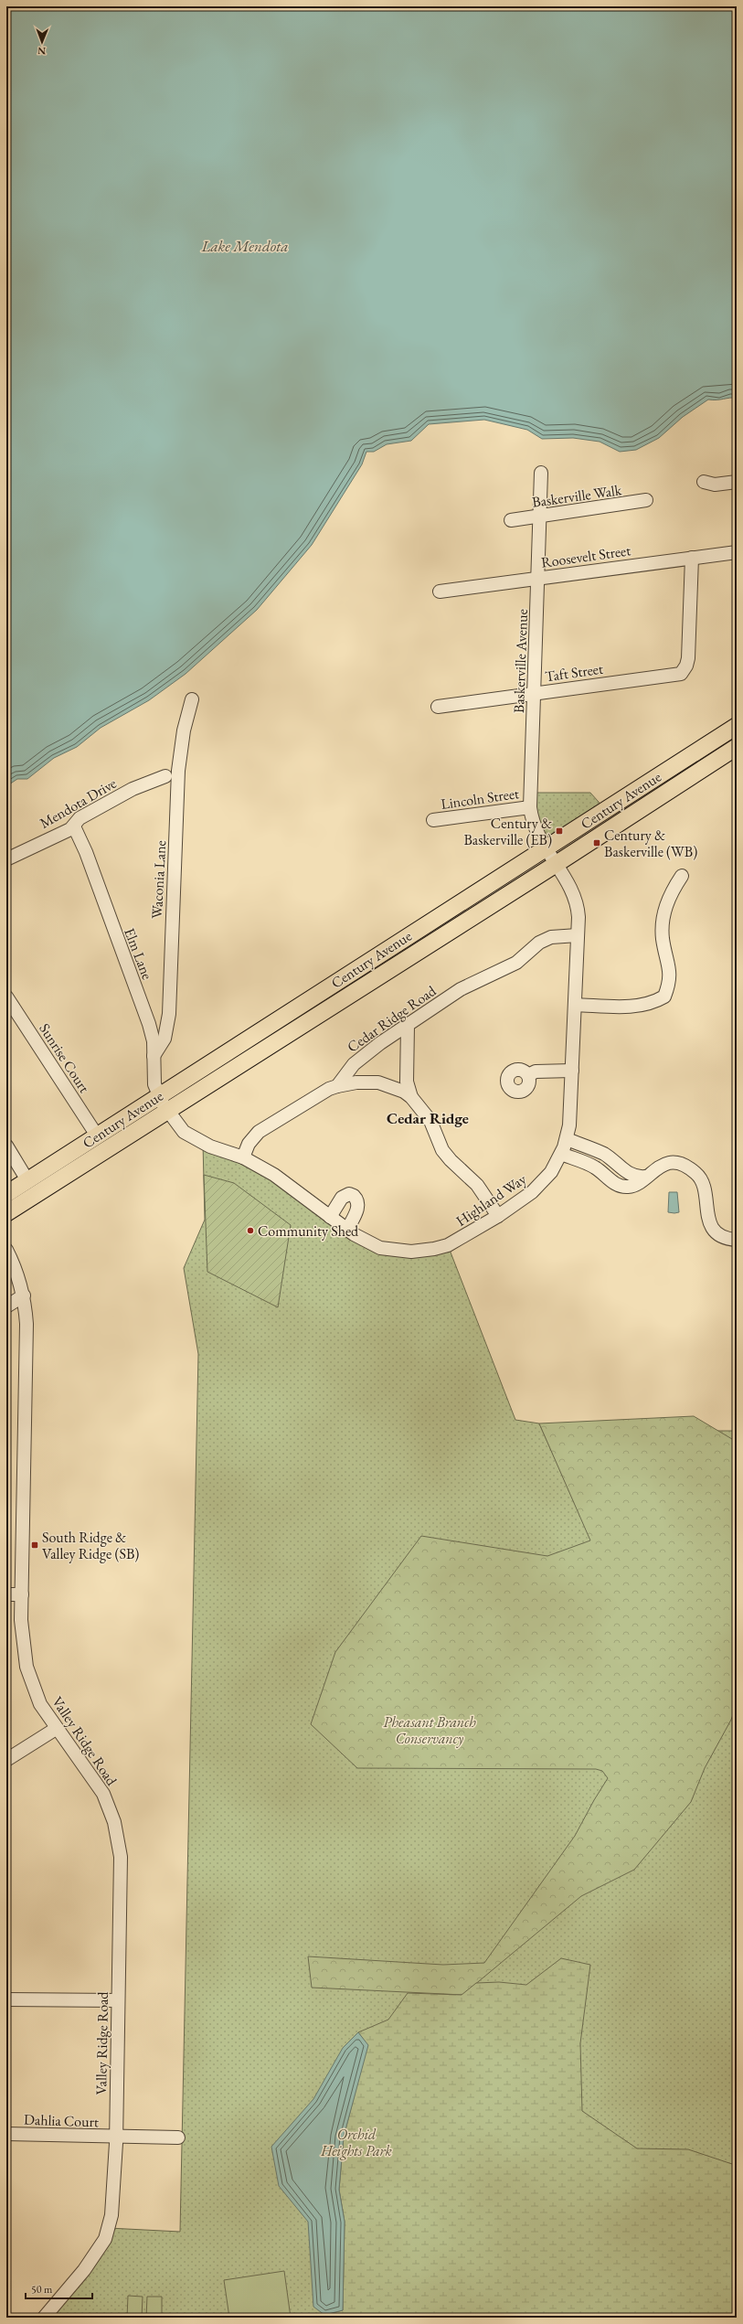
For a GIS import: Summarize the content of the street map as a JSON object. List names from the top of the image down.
{
  "streets": {
    "main road": ["Century Avenue"],
    "street": [
      "Baskerville Walk",
      "Roosevelt Street",
      "Baskerville Avenue",
      "Taft Street",
      "Lincoln Street",
      "Mendota Drive",
      "Waconia Lane",
      "Elm Lane",
      "Cedar Ridge Road",
      "Sunrise Court",
      "Highland Way",
      "Valley Ridge Road",
      "Dahlia Court"
    ]
  },
  "crossings": [
    ["Baskerville Walk", "Baskerville Avenue"],
    ["Roosevelt Street", "Baskerville Avenue"],
    ["Roosevelt Street", "Taft Street"],
    ["Baskerville Avenue", "Taft Street"],
    ["Baskerville Avenue", "Lincoln Street"],
    ["Baskerville Avenue", "Century Avenue"],
    ["Baskerville Avenue", "Highland Way"],
    ["Century Avenue", "Elm Lane"],
    ["Century Avenue", "Sunrise Court"],
    ["Century Avenue", "Highland Way"],
    ["Mendota Drive", "Elm Lane"],
    ["Waconia Lane", "Elm Lane"],
    ["Elm Lane", "Highland Way"],
    ["Cedar Ridge Road", "Highland Way"],
    ["Valley Ridge Road", "Dahlia Court"]
  ],
  "districts": ["Cedar Ridge"],
  "water": ["Lake Mendota"],
  "parks": ["Pheasant Branch Conservancy", "Orchid Heights Park"],
  "places": {
    "transit": ["Century & Baskerville (EB)", "Century & Baskerville (WB)", "South Ridge & Valley Ridge (SB)"],
    "other": ["Community Shed"]
  },
  "scale_bar": "50 m",
  "north": "bottom"
}
